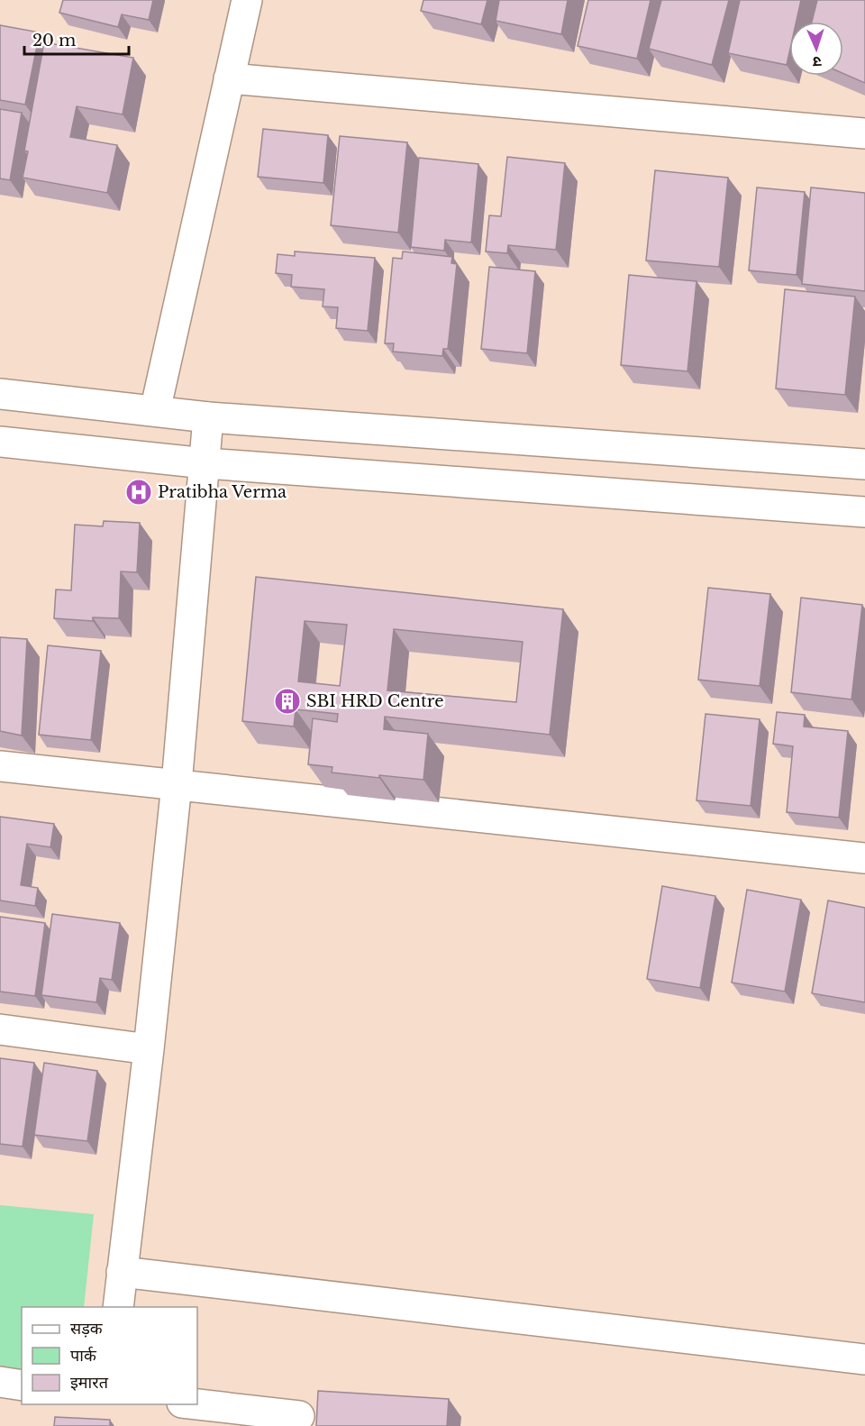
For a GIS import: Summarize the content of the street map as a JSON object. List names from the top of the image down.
{
  "places": {
    "hospital": ["Pratibha Verma"],
    "building": ["SBI HRD Centre"]
  },
  "legend": ["सड़क", "पार्क", "इमारत"],
  "scale_bar": "20 m",
  "north": "bottom"
}
